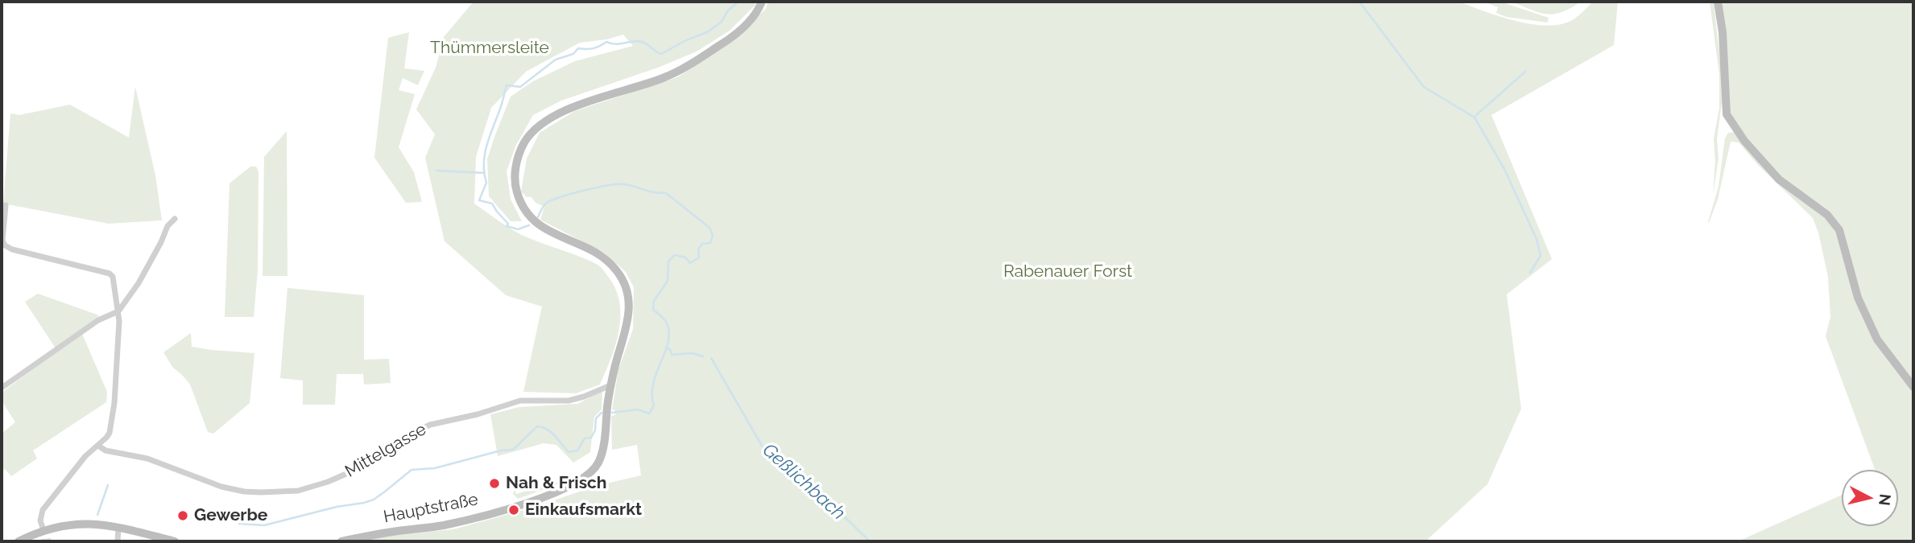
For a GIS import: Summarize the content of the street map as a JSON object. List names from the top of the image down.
{
  "streets": {
    "main road": ["Hauptstraße"],
    "street": ["Mittelgasse"]
  },
  "crossings": [
    ["Mittelgasse", "Hauptstraße"]
  ],
  "water": ["Geßlichbach"],
  "parks": ["Thümmersleite", "Rabenauer Forst"],
  "places": ["Nah & Frisch", "Einkaufsmarkt", "Gewerbe"],
  "north": "right"
}
